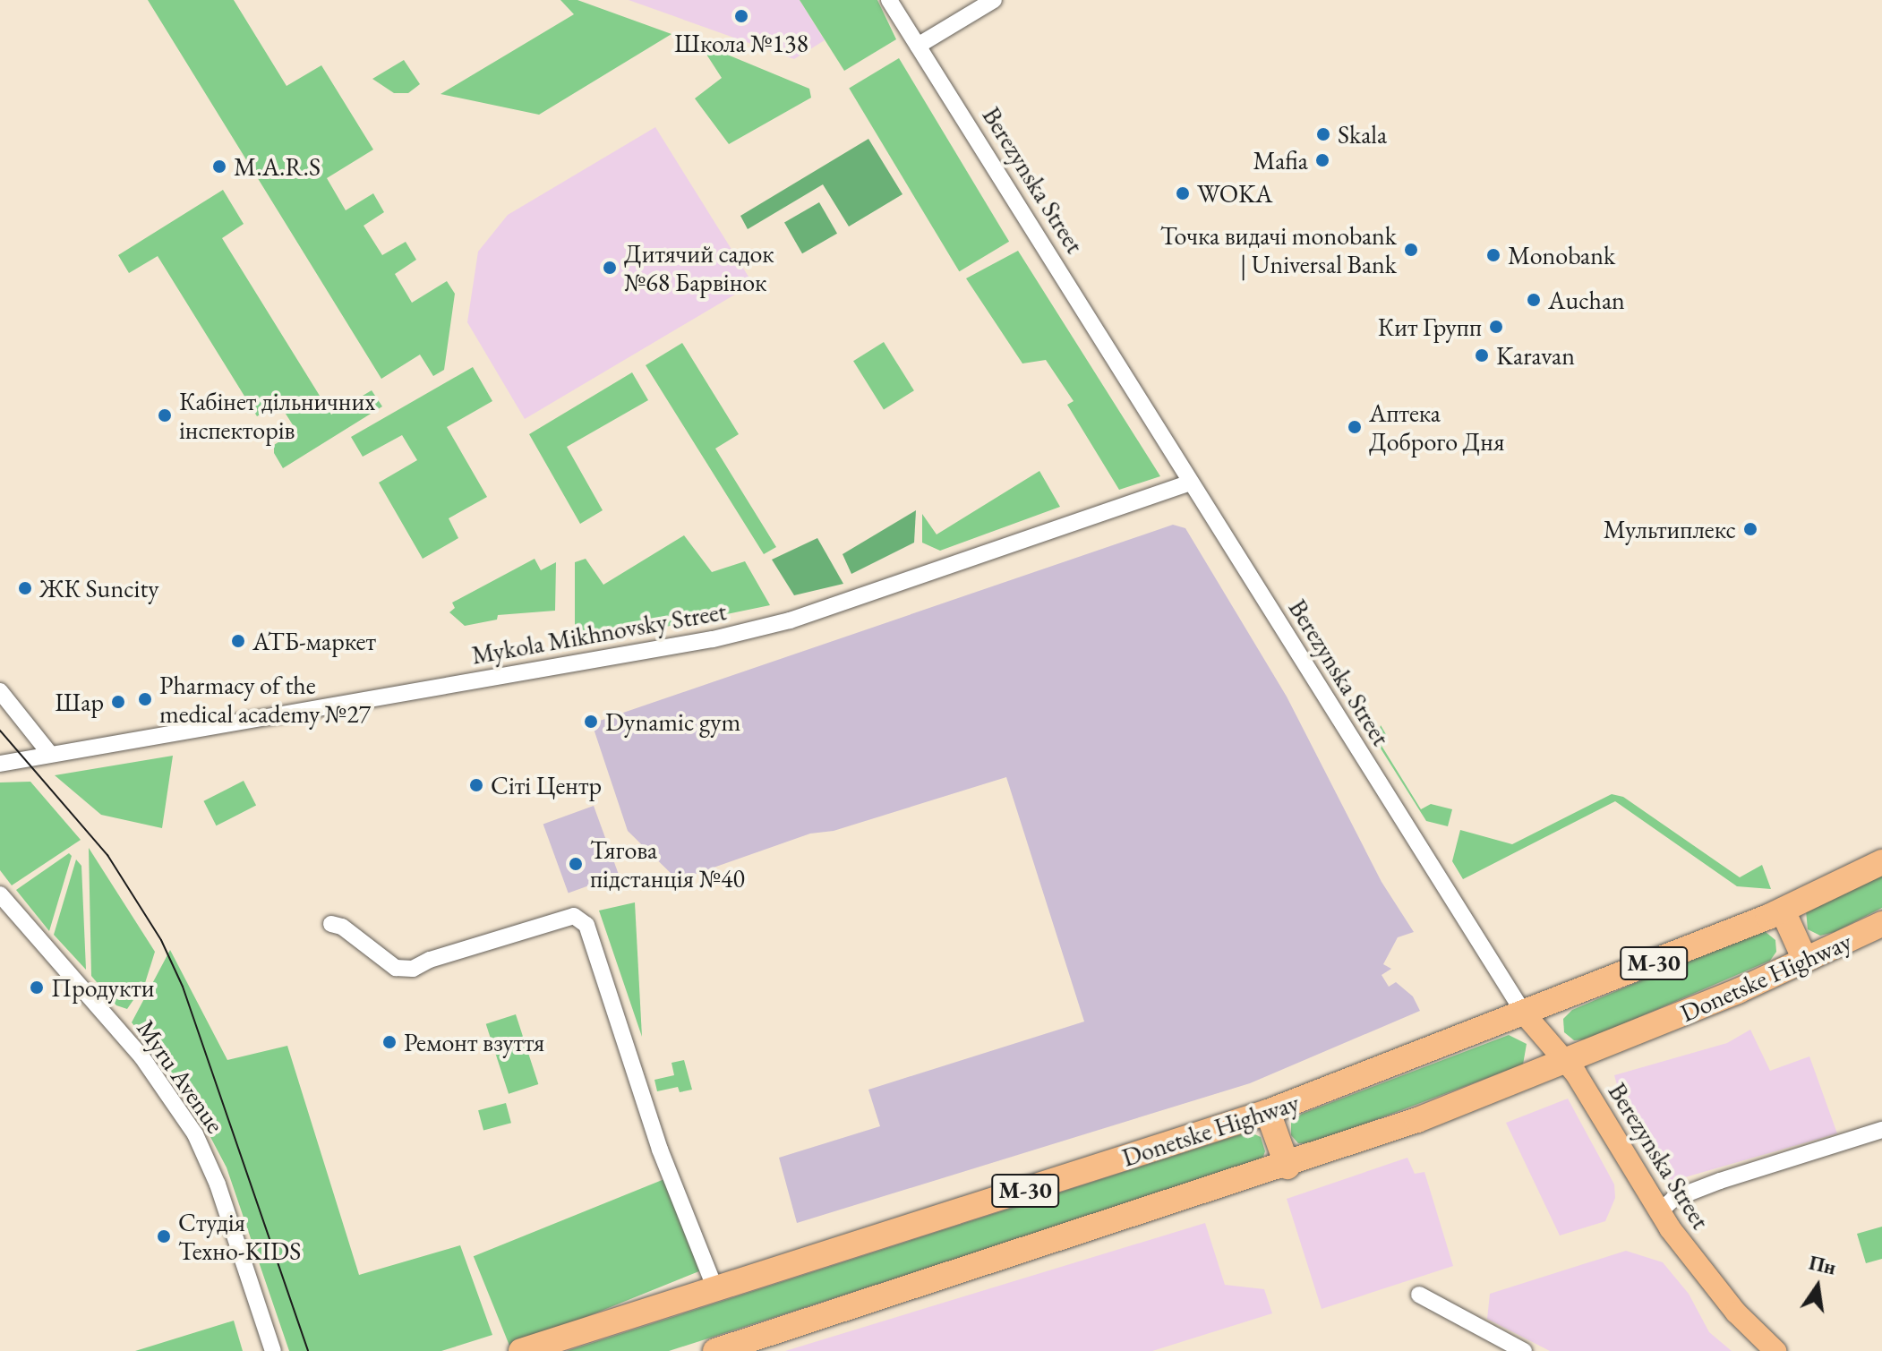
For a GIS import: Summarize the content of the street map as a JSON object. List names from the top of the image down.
{
  "streets": {
    "highway": ["М-30", "Donetske Highway"],
    "main road": ["Berezynska Street"],
    "street": ["Mykola Mikhnovsky Street", "Myru Avenue"]
  },
  "crossings": [
    ["Berezynska Street", "Mykola Mikhnovsky Street"],
    ["Berezynska Street", "Donetske Highway"]
  ],
  "places": [
    "Школа №138",
    "Skala",
    "Mafia",
    "M.A.R.S",
    "WOKA",
    "Точка видачі monobank | Universal Bank",
    "Monobank",
    "Дитячий садок №68 Барвінок",
    "Auchan",
    "Кит Групп",
    "Karavan",
    "Кабінет дільничних інспекторів",
    "Аптека Доброго Дня",
    "Мультиплекс",
    "ЖК Suncity",
    "АТБ-маркет",
    "Pharmacy of the medical academy №27",
    "Шар",
    "Dynamic gym",
    "Сіті Центр",
    "Тягова пiдстанцiя №40",
    "Продукти",
    "Ремонт взуття",
    "Студія Техно-KIDS"
  ],
  "north": "top"
}
